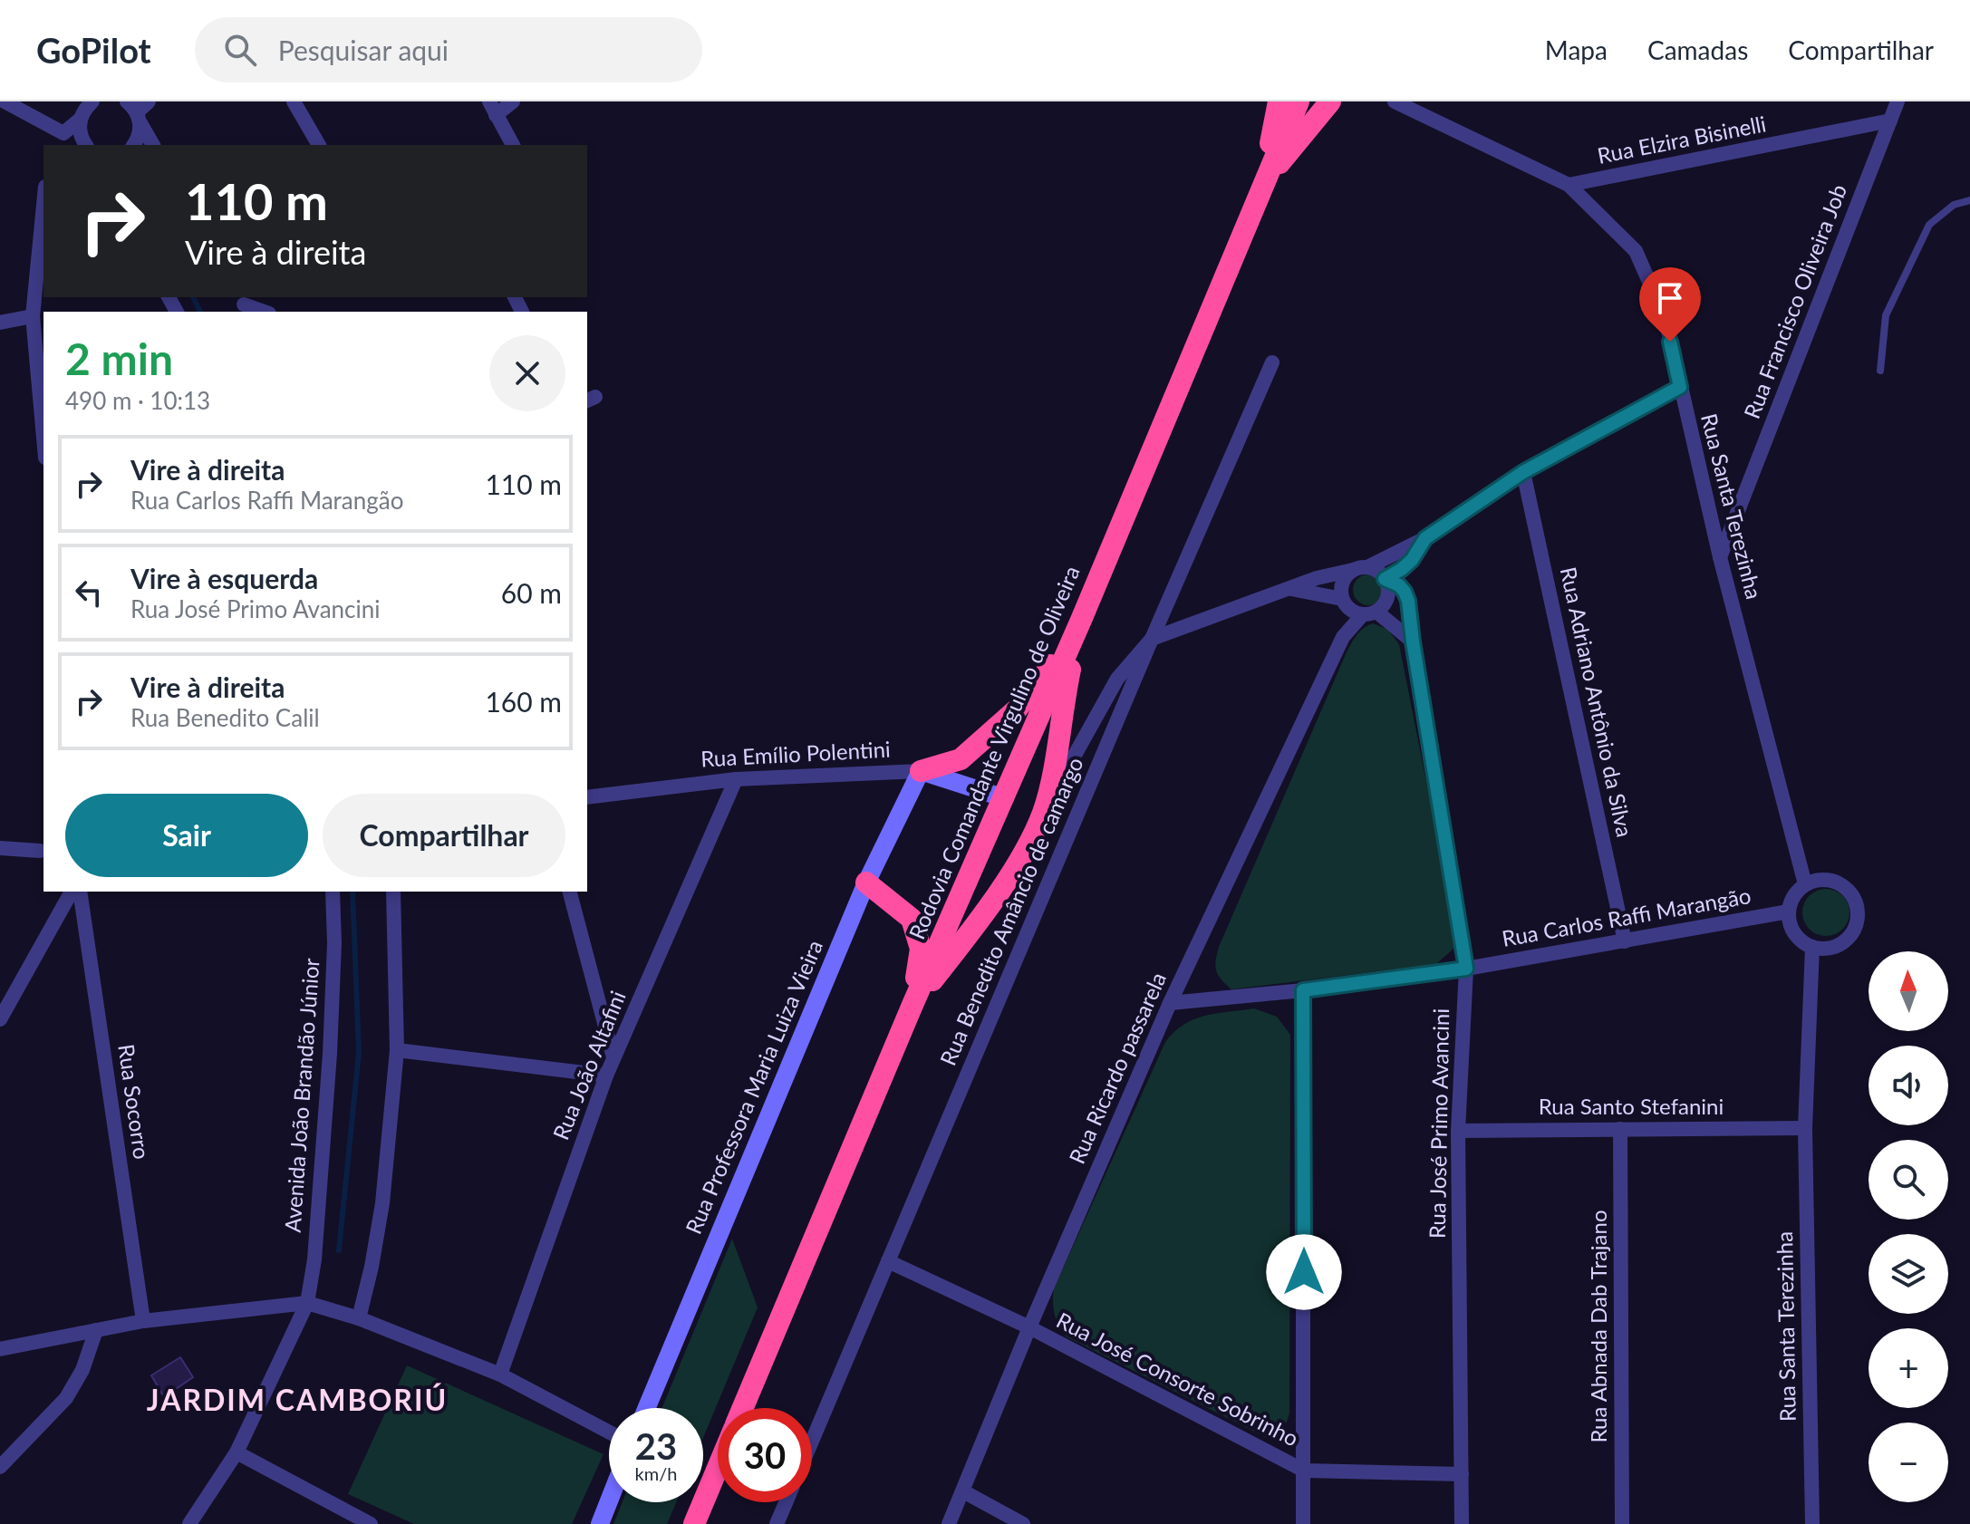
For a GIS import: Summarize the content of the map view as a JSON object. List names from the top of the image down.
{
  "streets": {
    "highway": ["Rodovia Comandante Virgulino de Oliveira"],
    "street": [
      "Rua Elzira Bisinelli",
      "Rua Francisco Oliveira Job",
      "Rua Santa Terezinha",
      "Rua Adriano Antônio da Silva",
      "Rua Emílio Polentini",
      "Rua Benedito Amâncio de camargo",
      "Rua Carlos Raffi Marangão",
      "Rua João Altafini",
      "Rua Ricardo passarela",
      "Rua Professora Maria Luiza Vieira",
      "Avenida João Brandão Júnior",
      "Rua Socorro",
      "Rua Santo Stefanini",
      "Rua José Primo Avancini",
      "Rua Abnada Dab Trajano",
      "Rua José Consorte Sobrinho"
    ]
  },
  "crossings": [
    ["Rua Elzira Bisinelli", "Rua Francisco Oliveira Job"],
    ["Rua Elzira Bisinelli", "Rua Santa Terezinha"],
    ["Rua Francisco Oliveira Job", "Rua Santa Terezinha"],
    ["Rua Santa Terezinha", "Rua Carlos Raffi Marangão"],
    ["Rua Santa Terezinha", "Rua Santo Stefanini"],
    ["Rua Adriano Antônio da Silva", "Rua Carlos Raffi Marangão"],
    ["Rodovia Comandante Virgulino de Oliveira", "Rua Emílio Polentini"],
    ["Rua Emílio Polentini", "Rua João Altafini"],
    ["Rua Emílio Polentini", "Rua Professora Maria Luiza Vieira"],
    ["Rua Benedito Amâncio de camargo", "Rua José Consorte Sobrinho"],
    ["Rua Carlos Raffi Marangão", "Rua Ricardo passarela"],
    ["Rua Carlos Raffi Marangão", "Rua José Primo Avancini"],
    ["Rua Ricardo passarela", "Rua José Primo Avancini"],
    ["Rua Ricardo passarela", "Rua José Consorte Sobrinho"],
    ["Rua Santo Stefanini", "Rua José Primo Avancini"],
    ["Rua Santo Stefanini", "Rua Abnada Dab Trajano"],
    ["Rua José Primo Avancini", "Rua José Consorte Sobrinho"]
  ],
  "districts": ["JARDIM CAMBORIÚ"],
  "north": "top",
  "page": {
    "header": "GoPilot",
    "search": "Pesquisar aqui",
    "nav": ["Mapa", "Camadas", "Compartilhar"],
    "turn": ["110 m", "Vire à direita"],
    "heading": ["2 min", "490 m · 10:13"],
    "list": [
      {
        "name": "Vire à direita",
        "note": "Rua Carlos Raffi Marangão",
        "value": "110 m"
      },
      {
        "name": "Vire à esquerda",
        "note": "Rua José Primo Avancini",
        "value": "60 m"
      },
      {
        "name": "Vire à direita",
        "note": "Rua Benedito Calil",
        "value": "160 m"
      }
    ],
    "buttons": ["Sair", "Compartilhar"],
    "map_buttons": ["+", "−"],
    "speed": "23 km/h",
    "limit": "30"
  }
}
